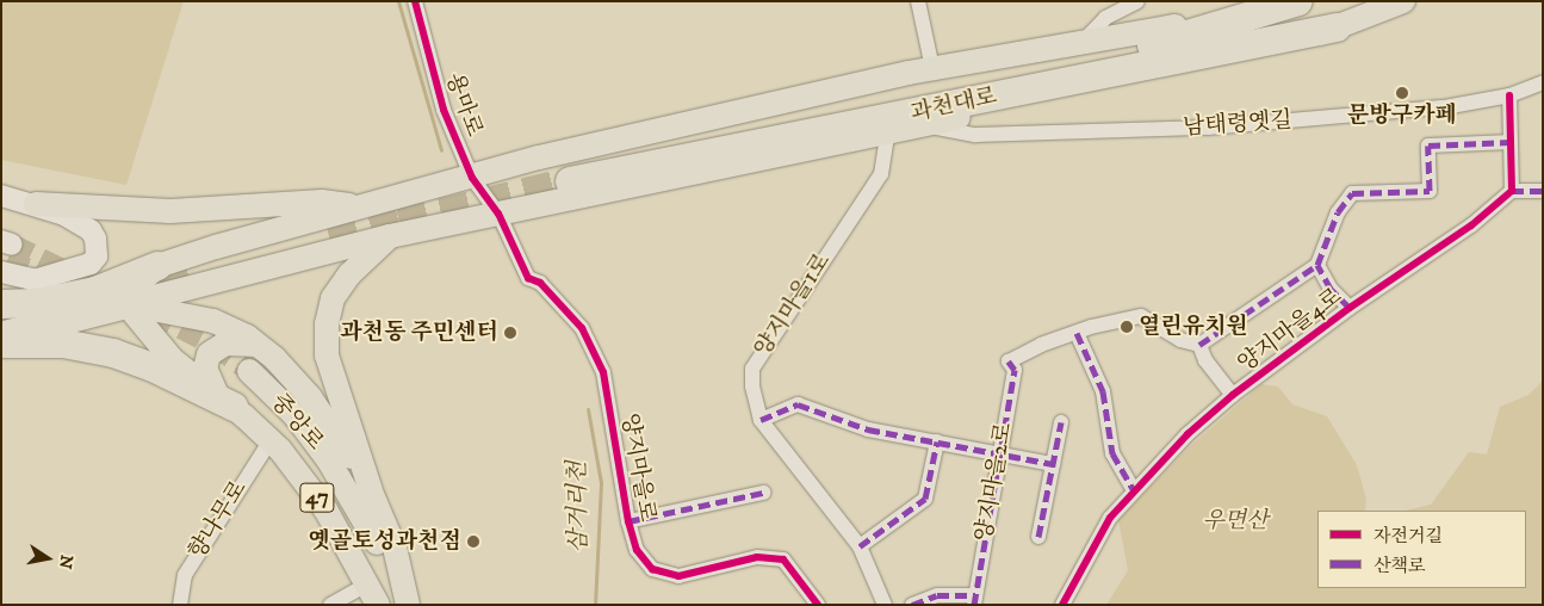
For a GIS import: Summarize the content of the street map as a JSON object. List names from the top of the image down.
{
  "streets": {
    "highway": ["과천대로", "47"],
    "main road": ["중앙로"],
    "street": [
      "용마로",
      "남태령옛길",
      "양지마을1로",
      "양지마을4로",
      "양지마을로",
      "양지마을2로",
      "향나무로"
    ]
  },
  "crossings": [
    ["용마로", "양지마을로"],
    ["중앙로", "47"],
    ["47", "향나무로"]
  ],
  "water": ["삼거리천"],
  "parks": ["우면산"],
  "places": [
    "문방구카페",
    "열린유치원",
    "과천동 주민센터",
    "옛골토성과천점"
  ],
  "legend": ["자전거길", "산책로"],
  "north": "right"
}
